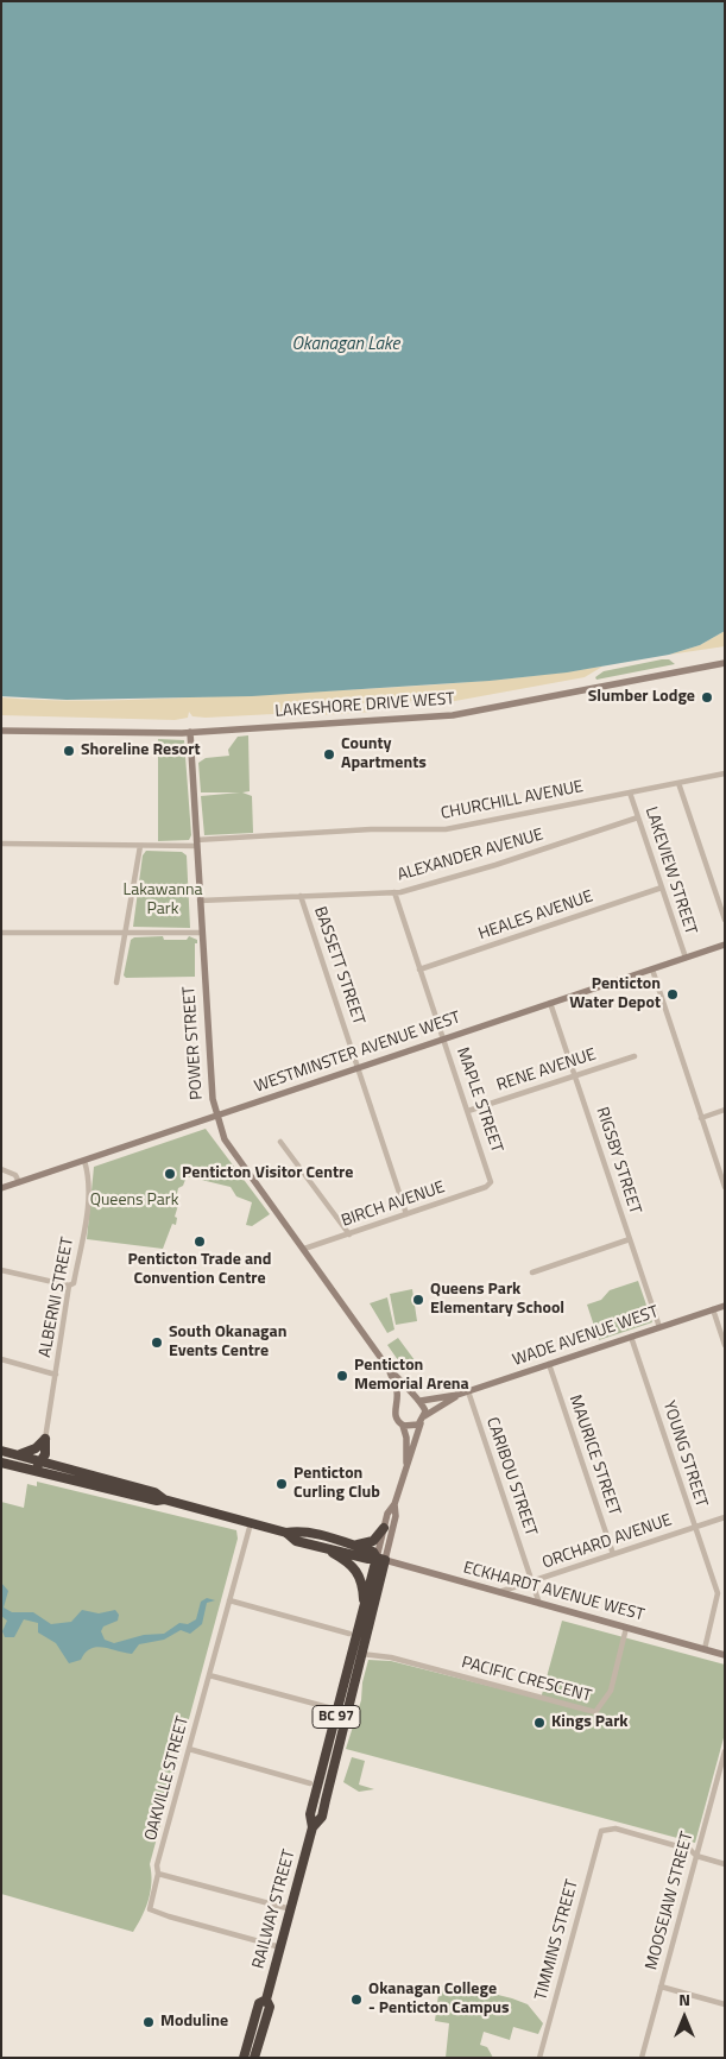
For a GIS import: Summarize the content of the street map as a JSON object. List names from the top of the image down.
{
  "streets": {
    "highway": ["ECKHARDT AVENUE WEST", "BC 97", "RAILWAY STREET"],
    "street": [
      "LAKESHORE DRIVE WEST",
      "CHURCHILL AVENUE",
      "ALEXANDER AVENUE",
      "LAKEVIEW STREET",
      "HEALES AVENUE",
      "BASSETT STREET",
      "POWER STREET",
      "WESTMINSTER AVENUE WEST",
      "RENE AVENUE",
      "MAPLE STREET",
      "RIGSBY STREET",
      "BIRCH AVENUE",
      "ALBERNI STREET",
      "WADE AVENUE WEST",
      "YOUNG STREET",
      "MAURICE STREET",
      "CARIBOU STREET",
      "ORCHARD AVENUE",
      "PACIFIC CRESCENT",
      "OAKVILLE STREET",
      "MOOSEJAW STREET",
      "TIMMINS STREET"
    ]
  },
  "crossings": [
    ["LAKESHORE DRIVE WEST", "POWER STREET"],
    ["CHURCHILL AVENUE", "LAKEVIEW STREET"],
    ["CHURCHILL AVENUE", "POWER STREET"],
    ["ALEXANDER AVENUE", "LAKEVIEW STREET"],
    ["ALEXANDER AVENUE", "BASSETT STREET"],
    ["ALEXANDER AVENUE", "POWER STREET"],
    ["ALEXANDER AVENUE", "MAPLE STREET"],
    ["LAKEVIEW STREET", "HEALES AVENUE"],
    ["LAKEVIEW STREET", "WESTMINSTER AVENUE WEST"],
    ["HEALES AVENUE", "MAPLE STREET"],
    ["BASSETT STREET", "WESTMINSTER AVENUE WEST"],
    ["BASSETT STREET", "BIRCH AVENUE"],
    ["POWER STREET", "WESTMINSTER AVENUE WEST"],
    ["POWER STREET", "BIRCH AVENUE"],
    ["POWER STREET", "WADE AVENUE WEST"],
    ["WESTMINSTER AVENUE WEST", "MAPLE STREET"],
    ["WESTMINSTER AVENUE WEST", "RIGSBY STREET"],
    ["WESTMINSTER AVENUE WEST", "ALBERNI STREET"],
    ["RENE AVENUE", "MAPLE STREET"],
    ["RENE AVENUE", "RIGSBY STREET"],
    ["MAPLE STREET", "BIRCH AVENUE"],
    ["RIGSBY STREET", "WADE AVENUE WEST"],
    ["WADE AVENUE WEST", "YOUNG STREET"],
    ["WADE AVENUE WEST", "MAURICE STREET"],
    ["WADE AVENUE WEST", "CARIBOU STREET"],
    ["YOUNG STREET", "ORCHARD AVENUE"],
    ["YOUNG STREET", "ECKHARDT AVENUE WEST"],
    ["MAURICE STREET", "ORCHARD AVENUE"],
    ["CARIBOU STREET", "ORCHARD AVENUE"],
    ["CARIBOU STREET", "ECKHARDT AVENUE WEST"],
    ["ORCHARD AVENUE", "ECKHARDT AVENUE WEST"],
    ["ECKHARDT AVENUE WEST", "PACIFIC CRESCENT"],
    ["ECKHARDT AVENUE WEST", "OAKVILLE STREET"],
    ["ECKHARDT AVENUE WEST", "RAILWAY STREET"],
    ["PACIFIC CRESCENT", "RAILWAY STREET"],
    ["OAKVILLE STREET", "RAILWAY STREET"],
    ["MOOSEJAW STREET", "TIMMINS STREET"]
  ],
  "water": ["Okanagan Lake"],
  "parks": ["Lakawanna Park", "Queens Park"],
  "places": [
    "Slumber Lodge",
    "Shoreline Resort",
    "County Apartments",
    "Penticton Water Depot",
    "Penticton Visitor Centre",
    "Penticton Trade and Convention Centre",
    "Queens Park Elementary School",
    "South Okanagan Events Centre",
    "Penticton Memorial Arena",
    "Penticton Curling Club",
    "Kings Park",
    "Okanagan College - Penticton Campus",
    "Moduline"
  ],
  "north": "top"
}
